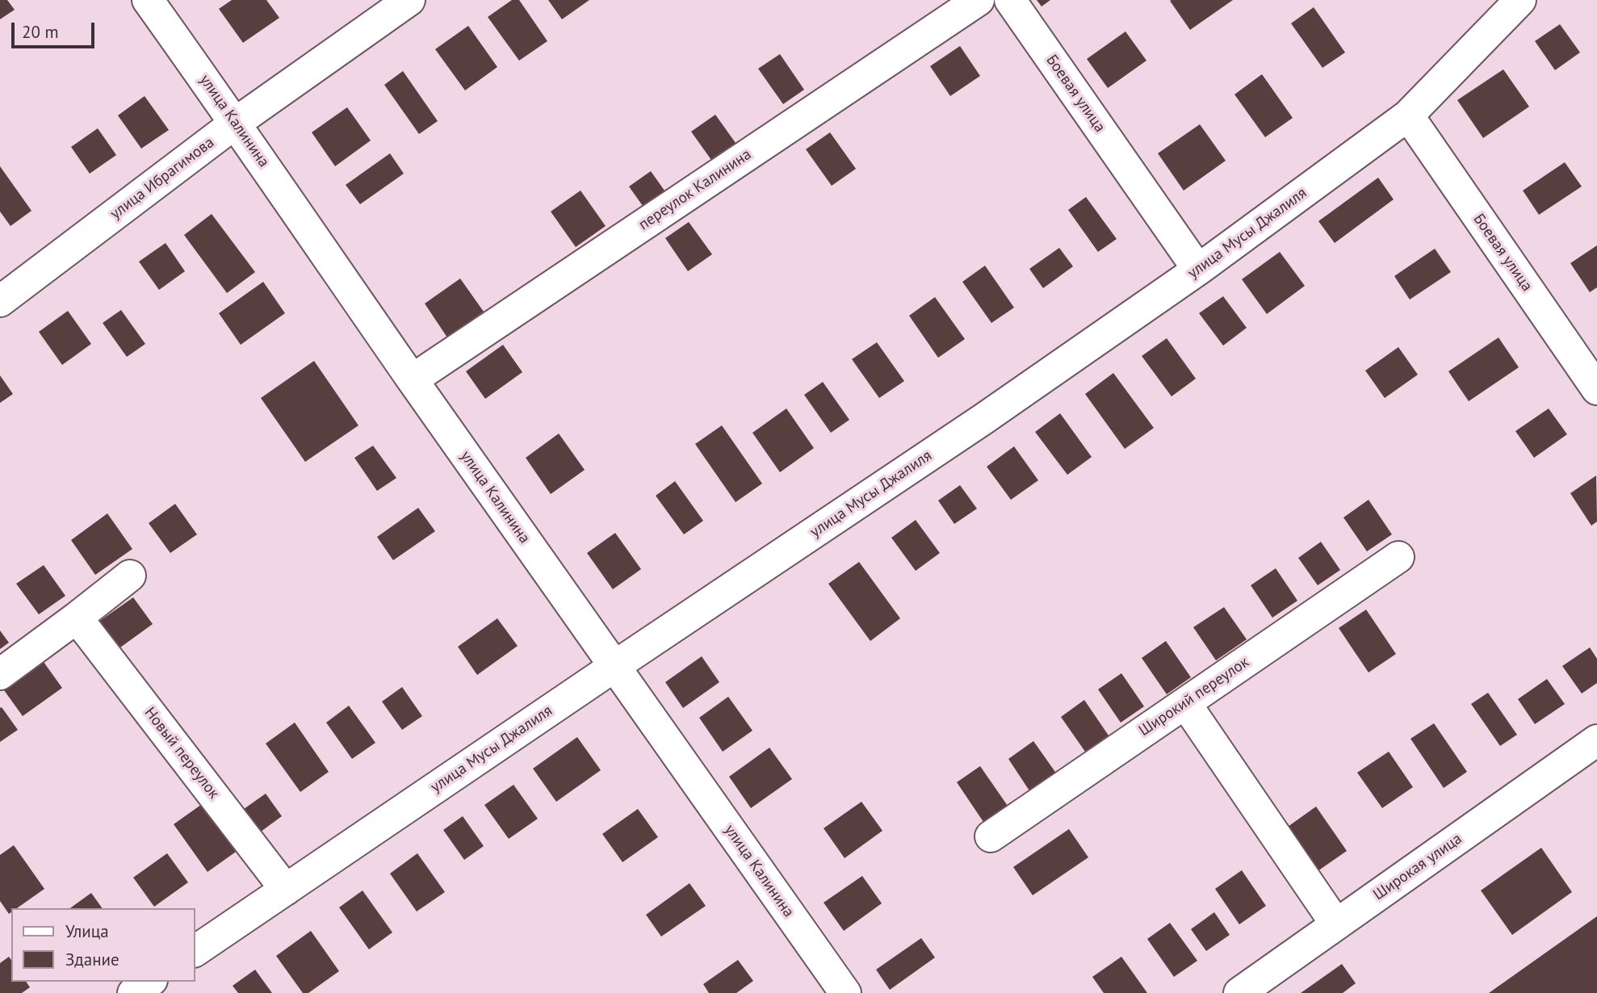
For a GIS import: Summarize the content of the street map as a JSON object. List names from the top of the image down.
{
  "streets": {
    "street": [
      "Боевая улица",
      "улица Калинина",
      "улица Ибрагимова",
      "переулок Калинина",
      "улица Мусы Джалиля",
      "Широкий переулок",
      "Новый переулок",
      "Широкая улица"
    ]
  },
  "crossings": [
    ["Боевая улица", "улица Мусы Джалиля"],
    ["улица Калинина", "улица Ибрагимова"],
    ["улица Калинина", "переулок Калинина"],
    ["улица Калинина", "улица Мусы Джалиля"],
    ["улица Мусы Джалиля", "Новый переулок"]
  ],
  "legend": ["Улица", "Здание"],
  "scale_bar": "20 m"
}
